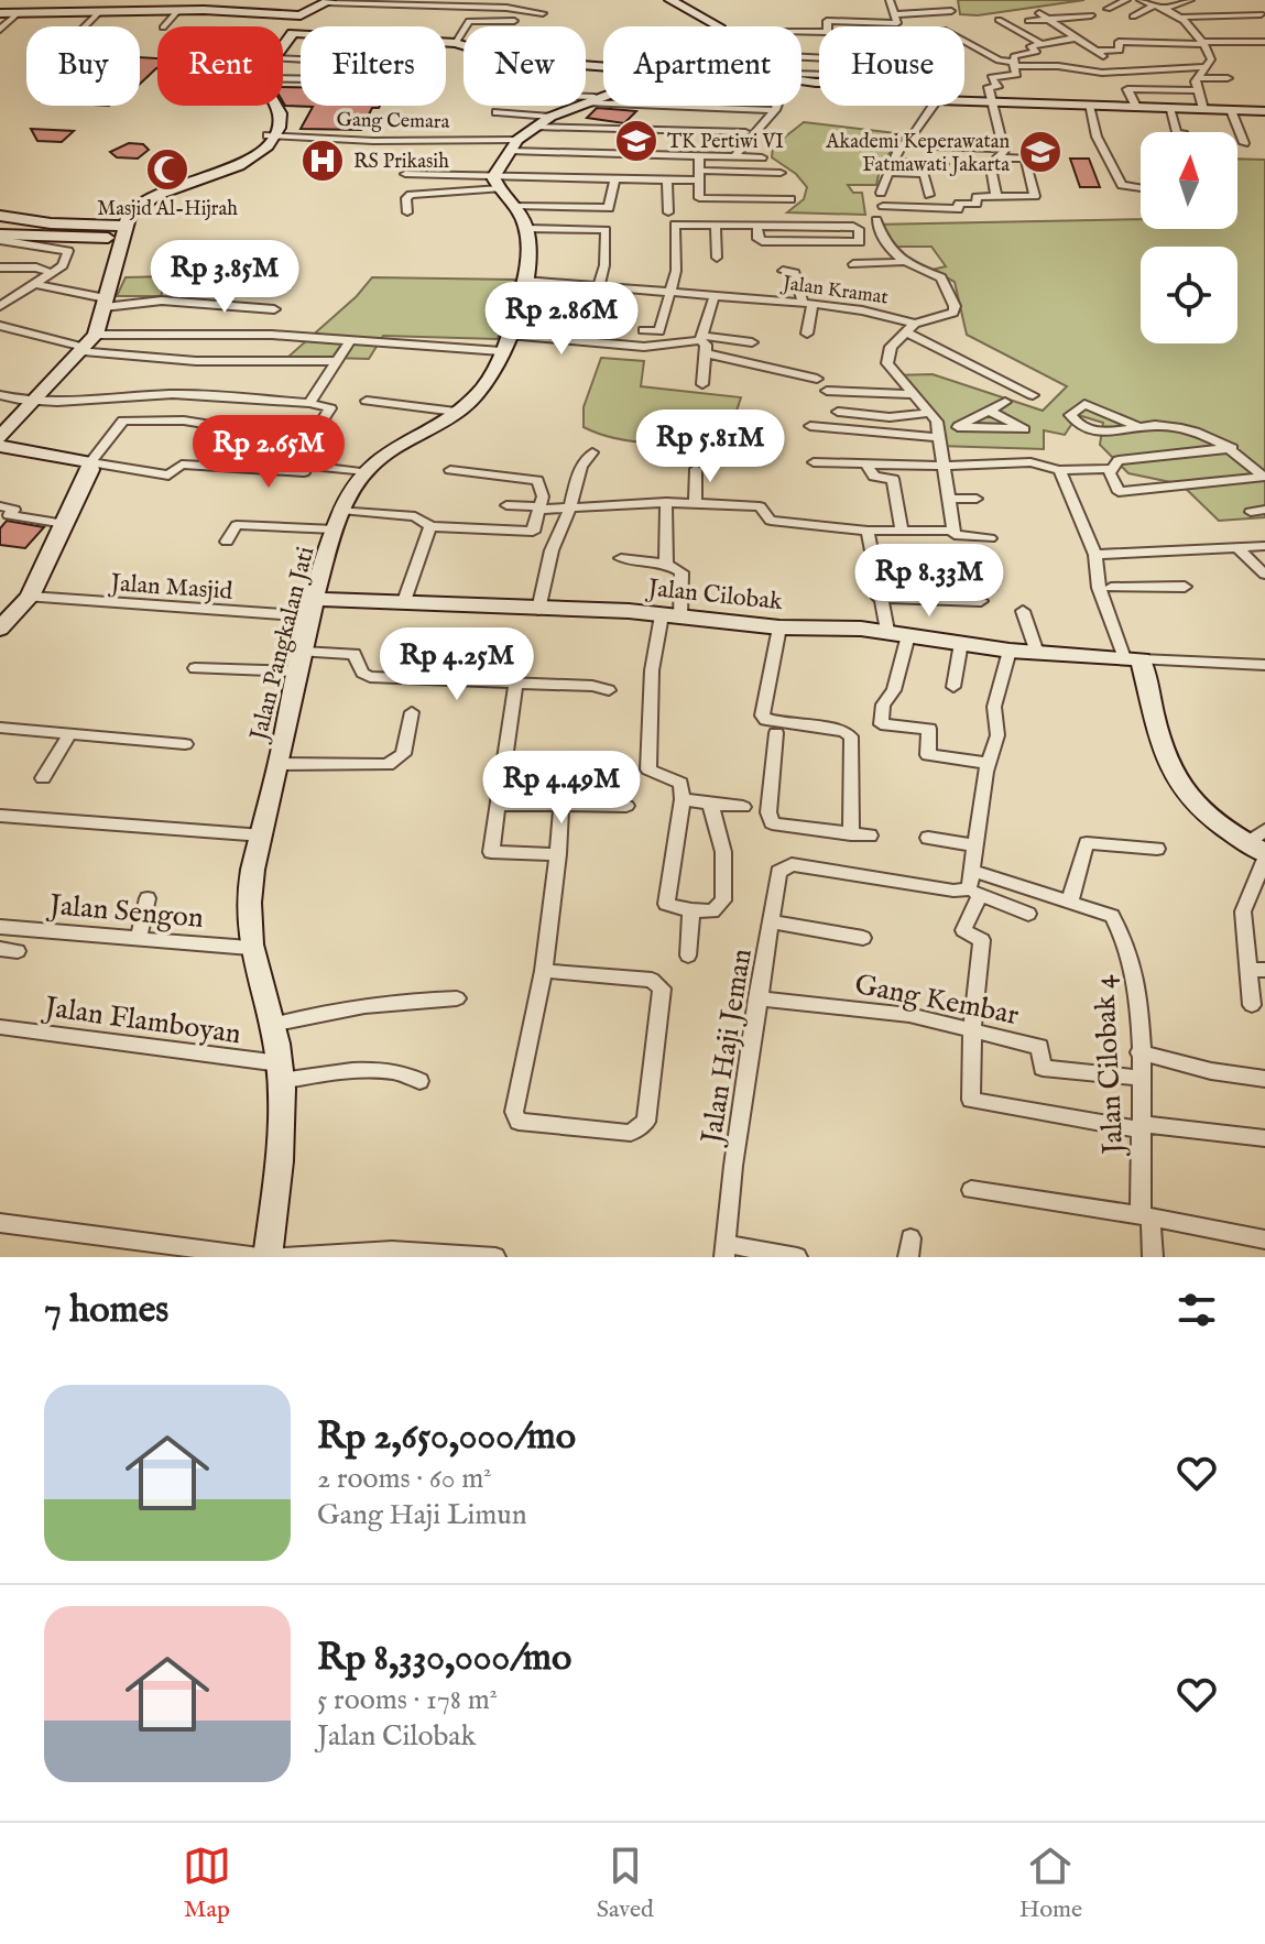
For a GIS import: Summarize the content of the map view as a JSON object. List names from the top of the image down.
{
  "streets": {
    "main road": ["Jalan Cilobak", "Jalan Pangkalan Jati"],
    "street": [
      "Gang Cemara",
      "Jalan Kramat",
      "Jalan Masjid",
      "Jalan Sengon",
      "Gang Kembar",
      "Jalan Flamboyan",
      "Jalan Haji Jeman",
      "Jalan Cilobak 4"
    ]
  },
  "crossings": [
    ["Jalan Kramat", "Jalan Pangkalan Jati"],
    ["Jalan Masjid", "Jalan Cilobak"],
    ["Jalan Masjid", "Jalan Pangkalan Jati"],
    ["Jalan Cilobak", "Jalan Pangkalan Jati"],
    ["Jalan Pangkalan Jati", "Jalan Sengon"],
    ["Jalan Pangkalan Jati", "Jalan Flamboyan"],
    ["Gang Kembar", "Jalan Haji Jeman"],
    ["Gang Kembar", "Jalan Cilobak 4"]
  ],
  "places": {
    "school or university": ["TK Pertiwi VI", "Akademi Keperawatan Fatmawati Jakarta"],
    "hospital": ["RS Prikasih"],
    "mosque": ["Masjid Al-Hijrah"]
  },
  "north": "top",
  "page": {
    "chip": [
      "Buy",
      "Rent",
      "Filters",
      "New",
      "Apartment",
      "House"
    ],
    "price": [
      "Rp 3.85M",
      "Rp 2.86M",
      "Rp 5.81M",
      "Rp 2.65M",
      "Rp 8.33M",
      "Rp 4.25M",
      "Rp 4.49M"
    ],
    "heading": "7 homes",
    "list": [
      {
        "name": "Rp 2,650,000/mo",
        "note": "2 rooms · 60 m² · Gang Haji Limun"
      },
      {
        "name": "Rp 8,330,000/mo",
        "note": "5 rooms · 178 m² · Jalan Cilobak"
      }
    ],
    "tabs": ["Map", "Saved", "Home"]
  }
}
